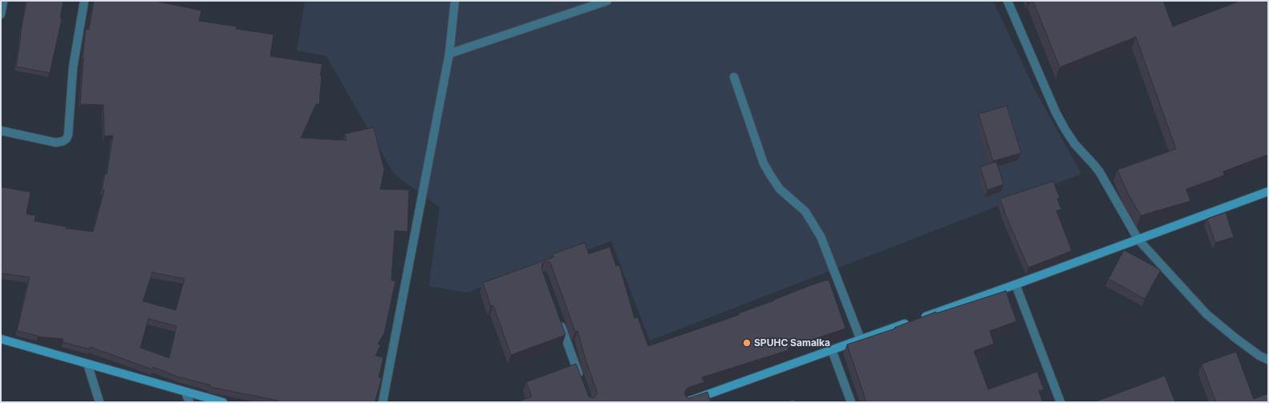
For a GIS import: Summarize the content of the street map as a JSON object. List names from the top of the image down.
{
  "places": ["SPUHC Samalka"]
}
